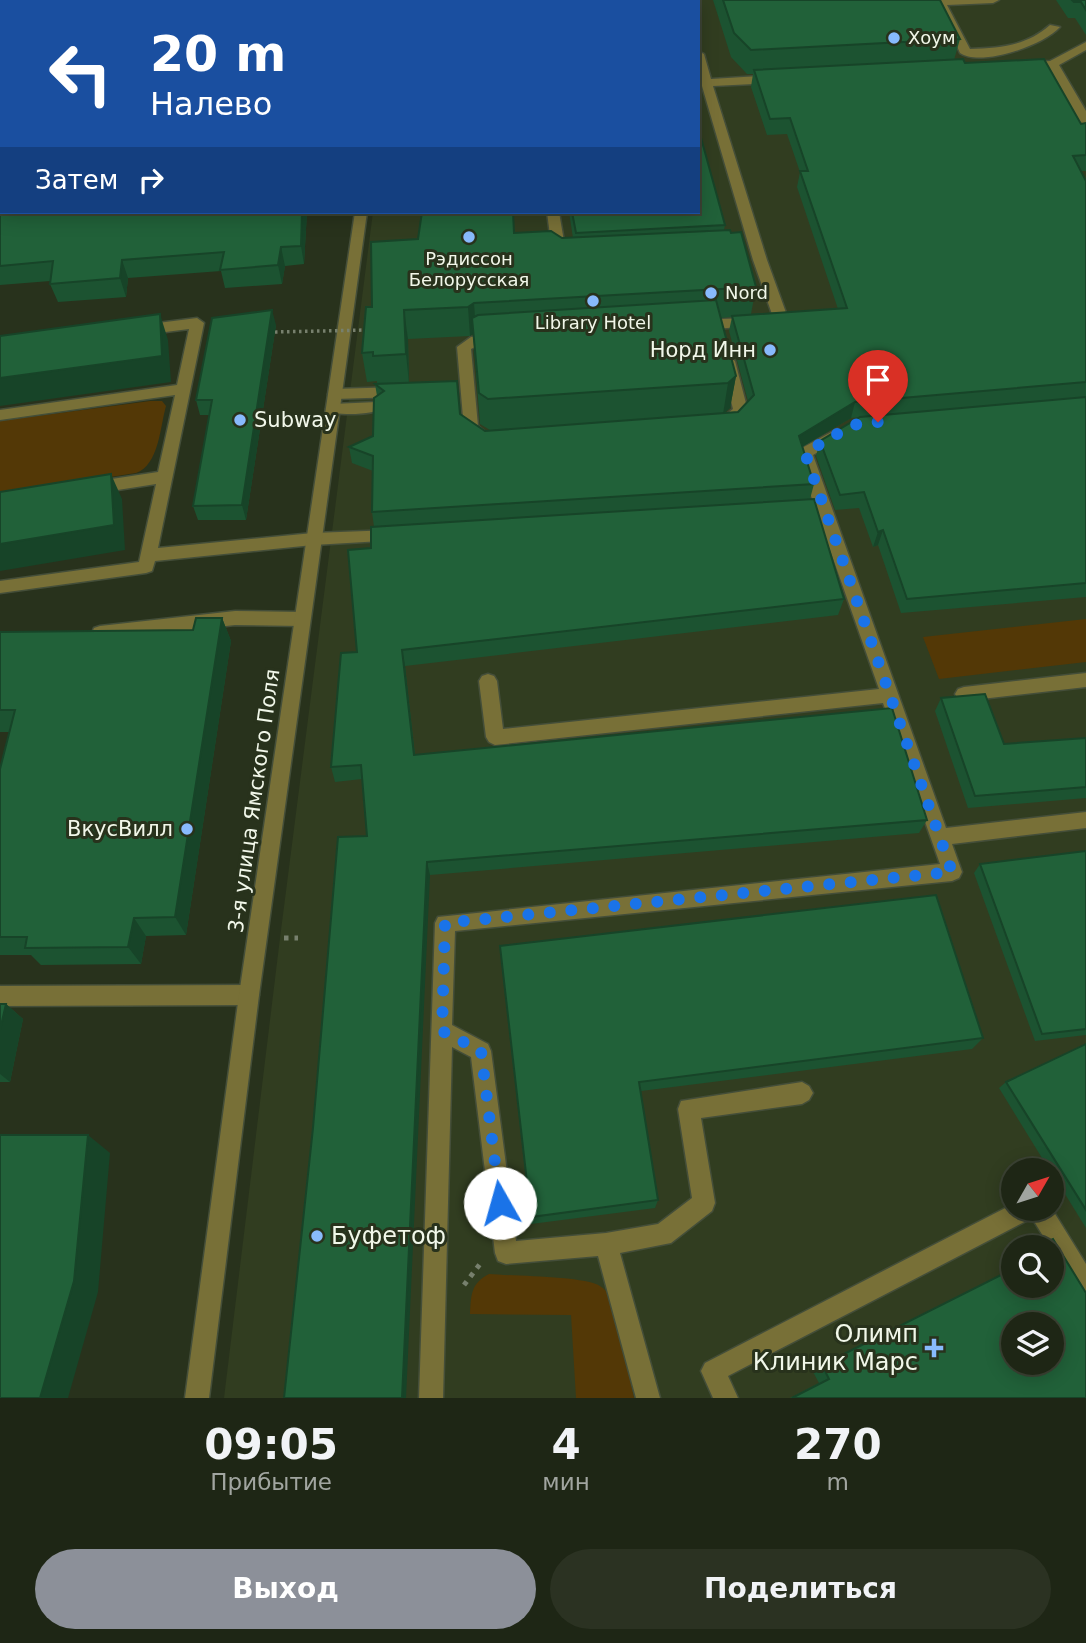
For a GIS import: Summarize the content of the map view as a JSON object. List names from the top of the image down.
{
  "streets": {
    "street": ["3-я улица Ямского Поля"]
  },
  "places": {
    "other": [
      "Хоум",
      "Рэдиссон Белорусская",
      "Nord",
      "Library Hotel",
      "Норд Инн",
      "Subway",
      "ВкусВилл",
      "Буфетоф"
    ],
    "health": ["Олимп Клиник Марс"]
  },
  "north": "top right",
  "page": {
    "turn": ["20 m", "Налево"],
    "then": "Затем",
    "eta": [
      "09:05",
      "Прибытие",
      "4",
      "мин",
      "270",
      "m"
    ],
    "buttons": ["Выход", "Поделиться"]
  }
}
